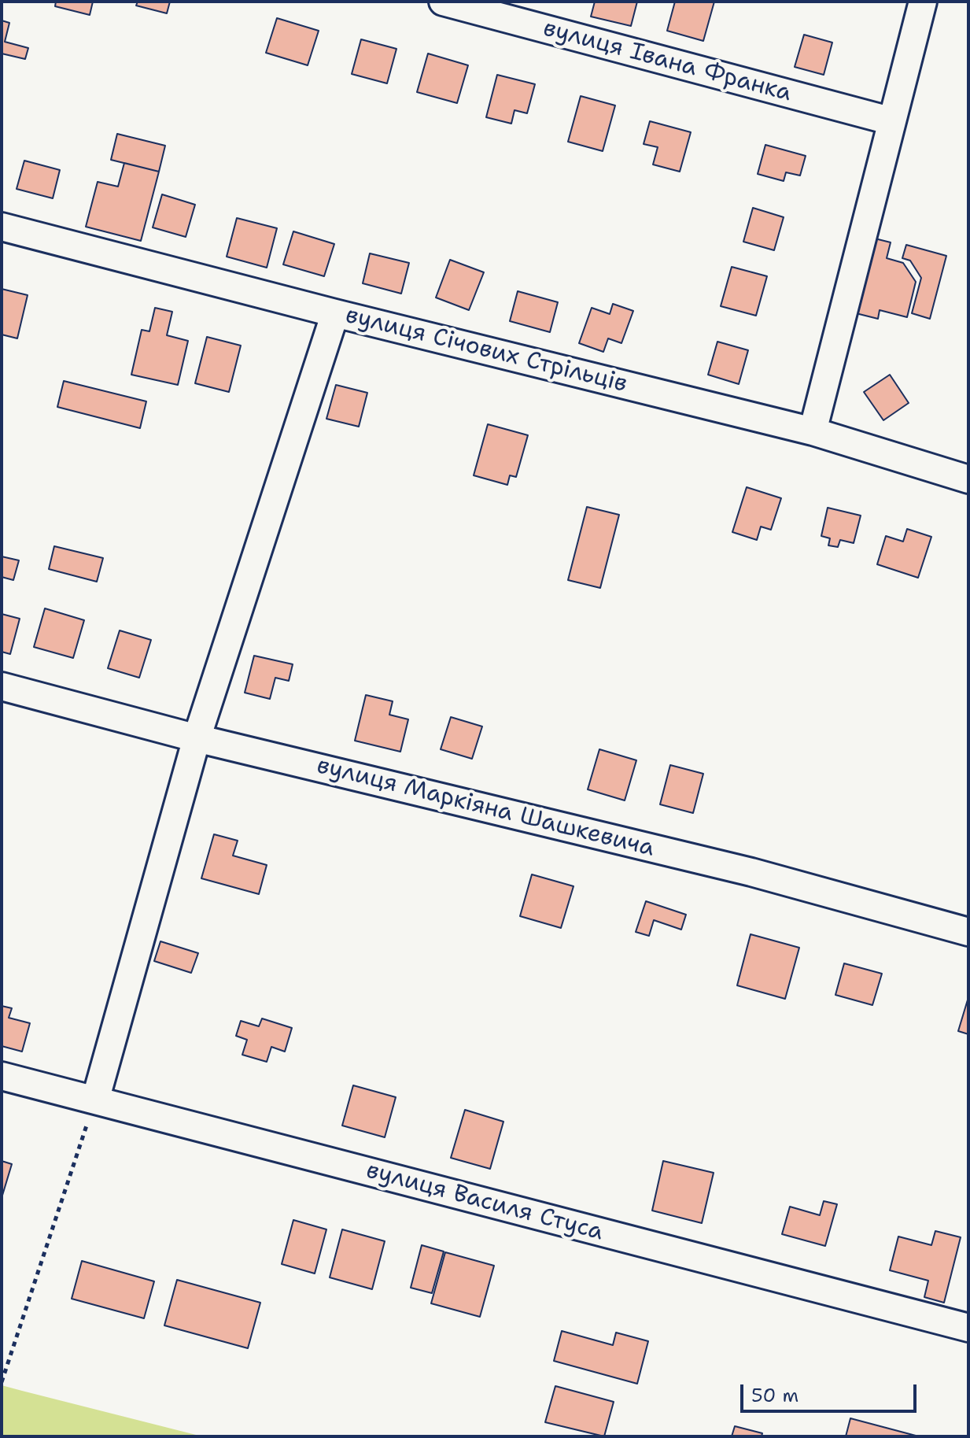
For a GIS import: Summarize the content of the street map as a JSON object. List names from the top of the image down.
{
  "streets": {
    "street": [
      "вулиця Івана Франка",
      "вулиця Січових Стрільців",
      "вулиця Маркіяна Шашкевича",
      "вулиця Василя Стуса"
    ]
  },
  "scale_bar": "50 m"
}
